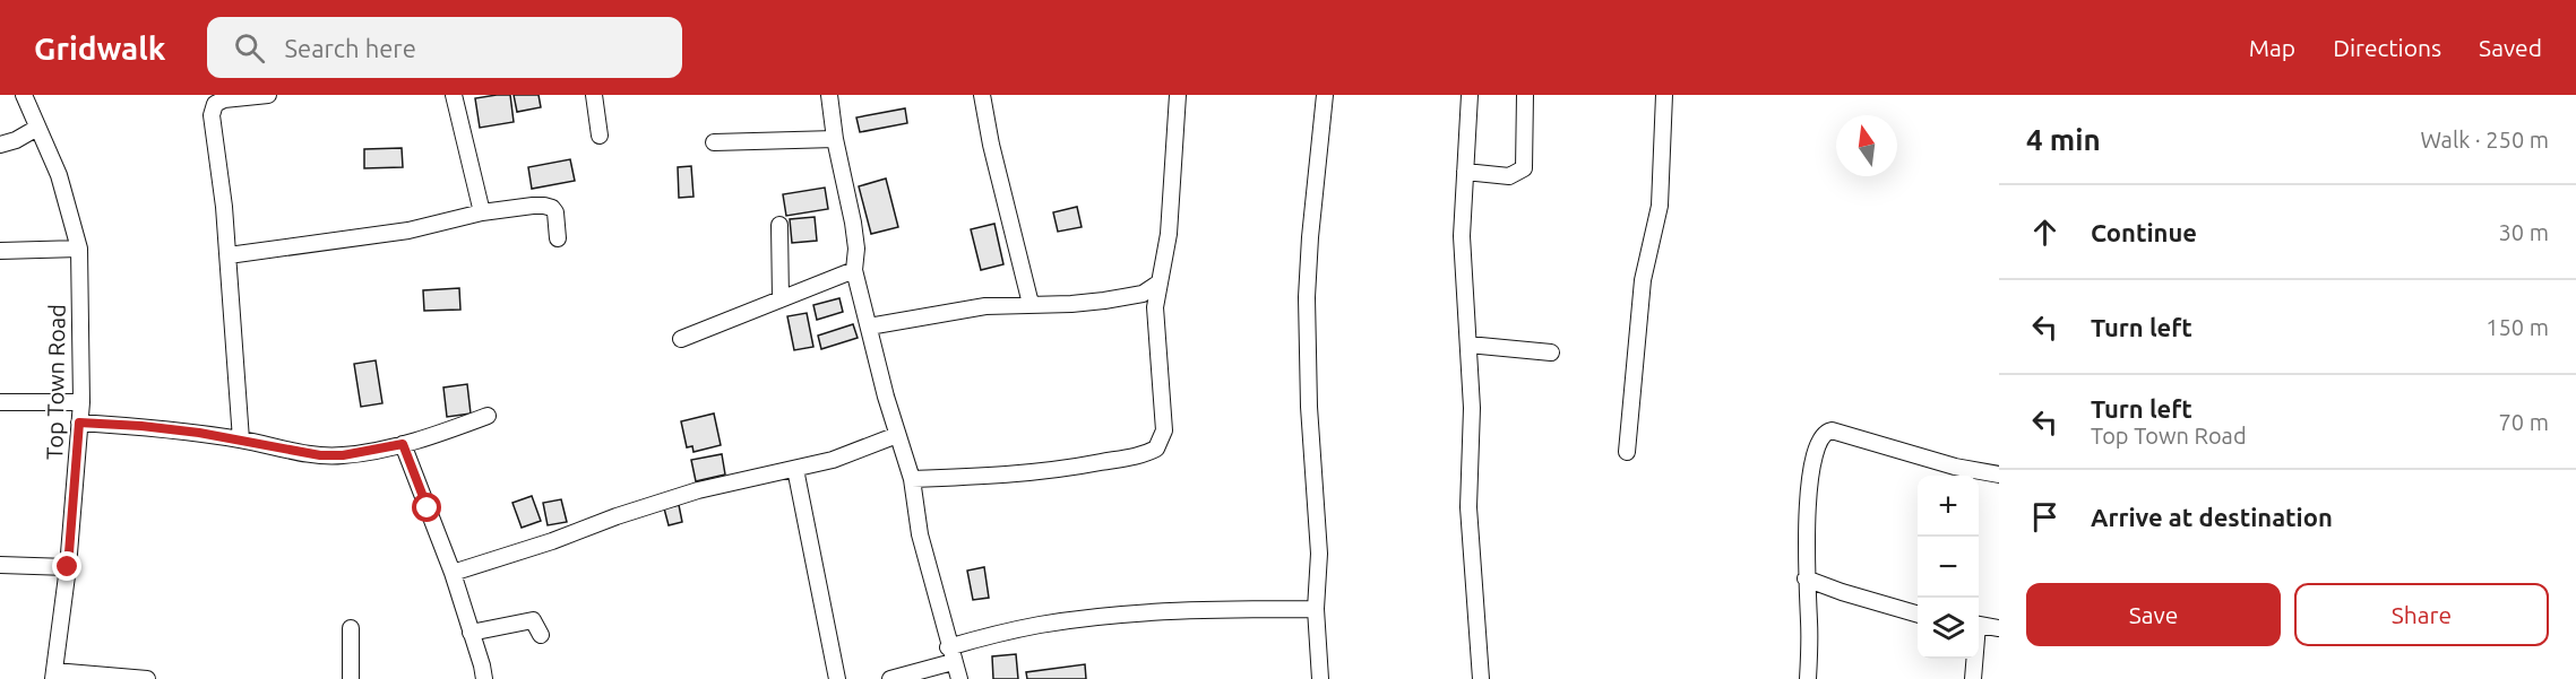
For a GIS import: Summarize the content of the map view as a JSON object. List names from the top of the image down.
{
  "streets": {
    "street": ["Top Town Road"]
  },
  "north": "top",
  "page": {
    "header": "Gridwalk",
    "search": "Search here",
    "nav": ["Map", "Directions", "Saved"],
    "heading": ["4 min", "Walk · 250 m"],
    "list": [
      ["Continue", "30 m"],
      ["Turn left", "150 m"],
      ["Turn left", "Top Town Road", "70 m"],
      "Arrive at destination"
    ],
    "map_buttons": ["+", "−"],
    "buttons": ["Save", "Share"]
  }
}
